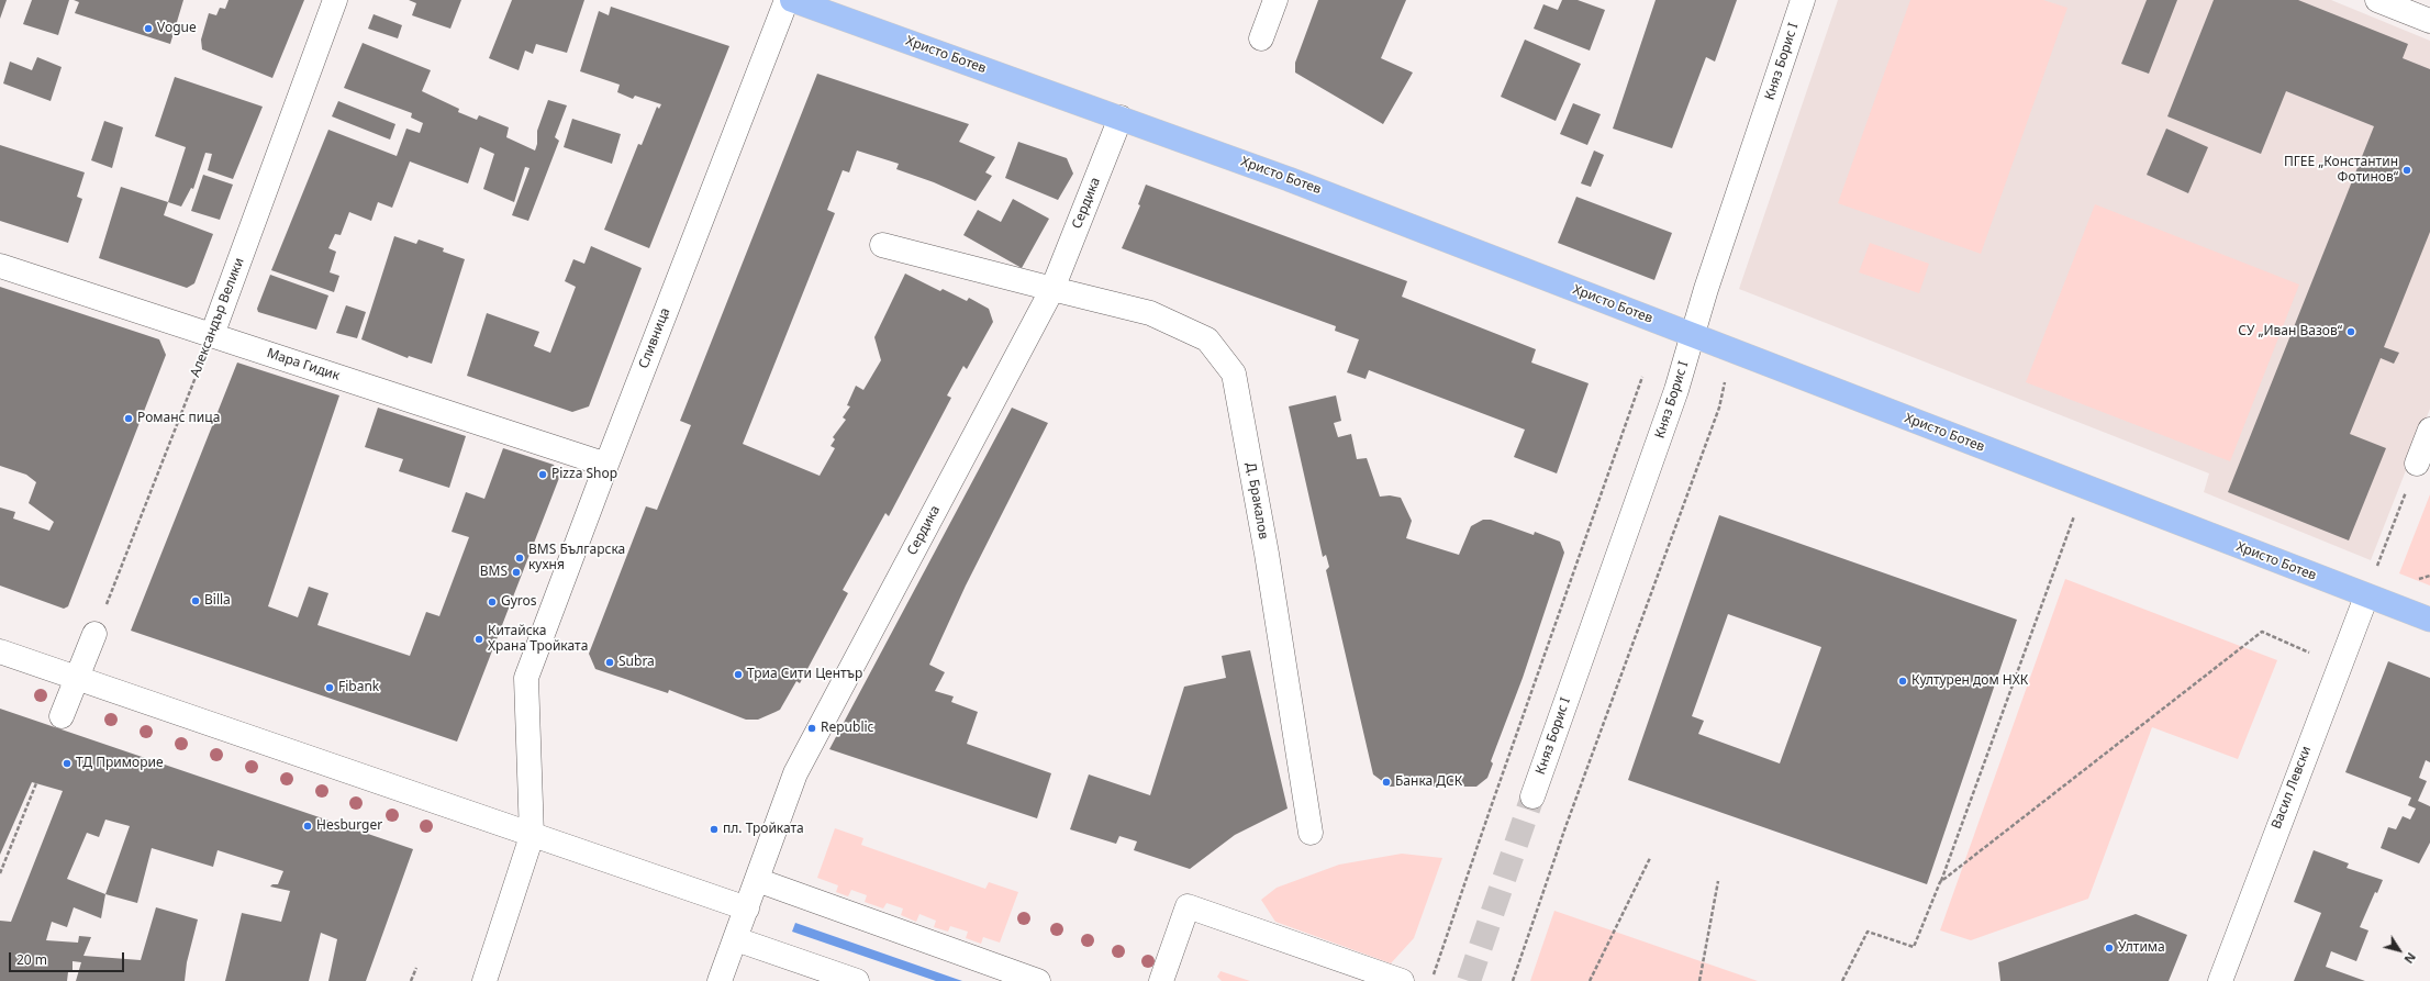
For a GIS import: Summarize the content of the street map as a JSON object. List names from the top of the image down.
{
  "streets": {
    "main road": ["Христо Ботев"],
    "street": [
      "Княз Борис I",
      "Сердика",
      "Александър Велики",
      "Сливница",
      "Мара Гидик",
      "Д. Бракалов",
      "Васил Левски"
    ]
  },
  "crossings": [
    ["Христо Ботев", "Княз Борис I"],
    ["Христо Ботев", "Сердика"],
    ["Христо Ботев", "Васил Левски"],
    ["Сердика", "Д. Бракалов"],
    ["Александър Велики", "Мара Гидик"],
    ["Сливница", "Мара Гидик"]
  ],
  "places": [
    "Vogue",
    "ПГЕЕ „Константин Фотинов“",
    "СУ „Иван Вазов“",
    "Романс пица",
    "Pizza Shop",
    "BMS Българска кухня",
    "BMS",
    "Billa",
    "Gyros",
    "Китайска Храна Тройката",
    "Subra",
    "Триа Сити Център",
    "Културен дом НХК",
    "Fibank",
    "Republic",
    "ТД Приморие",
    "Банка ДСК",
    "Hesburger",
    "пл. Тройката",
    "Ултима"
  ],
  "scale_bar": "20 m",
  "north": "bottom right"
}
